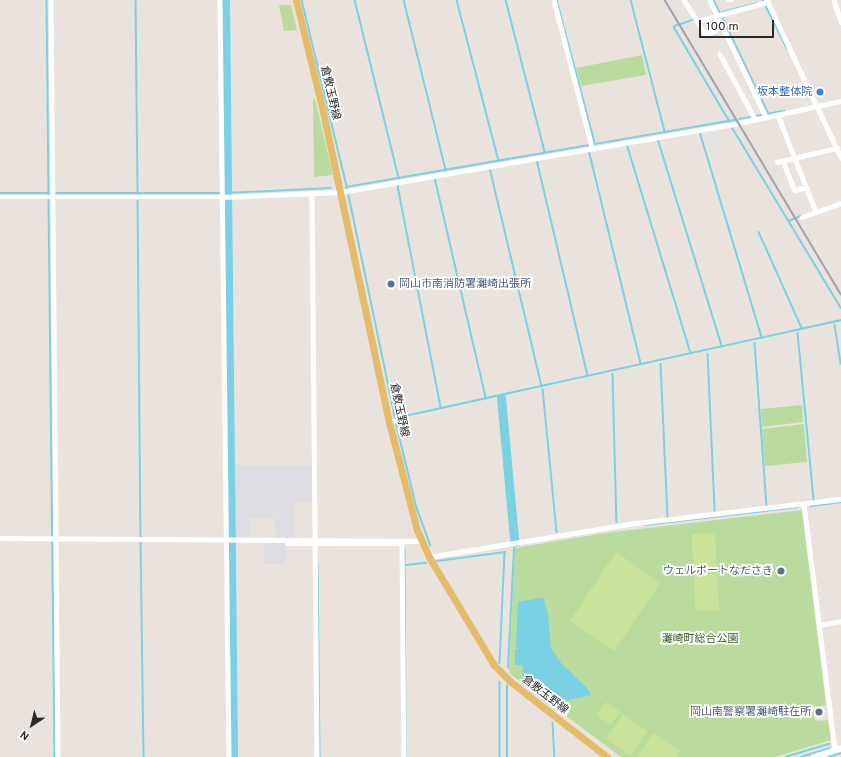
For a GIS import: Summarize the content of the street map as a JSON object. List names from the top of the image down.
{
  "streets": {
    "main road": ["倉敷玉野線"]
  },
  "parks": ["灘崎町総合公園"],
  "places": [
    "坂本整体院",
    "岡山市南消防署灘崎出張所",
    "ウェルポートなださき",
    "岡山南警察署灘崎駐在所"
  ],
  "scale_bar": "100 m",
  "north": "bottom left"
}
